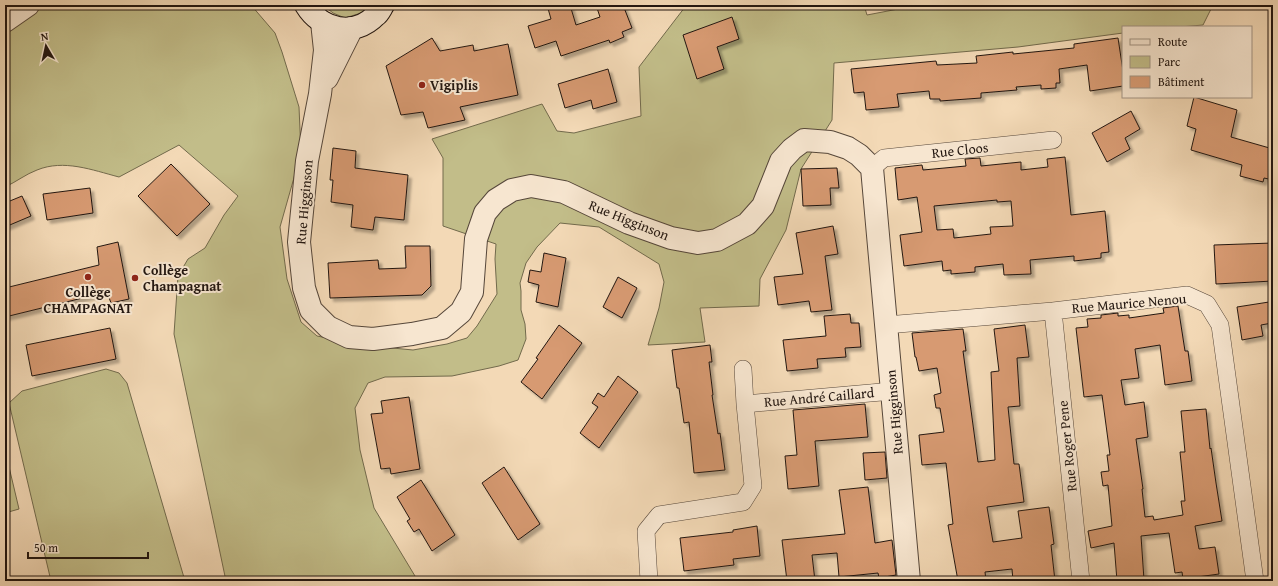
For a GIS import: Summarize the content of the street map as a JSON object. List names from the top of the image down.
{
  "streets": {
    "street": [
      "Rue Cloos",
      "Rue Higginson",
      "Rue Maurice Nenou",
      "Rue André Caillard",
      "Rue Roger Pene"
    ]
  },
  "crossings": [
    ["Rue Cloos", "Rue Higginson"],
    ["Rue Higginson", "Rue Maurice Nenou"],
    ["Rue Higginson", "Rue André Caillard"],
    ["Rue Maurice Nenou", "Rue Roger Pene"]
  ],
  "places": ["Vigiplis", "Collège CHAMPAGNAT", "Collège Champagnat"],
  "legend": ["Route", "Parc", "Bâtiment"],
  "scale_bar": "50 m",
  "north": "top"
}
